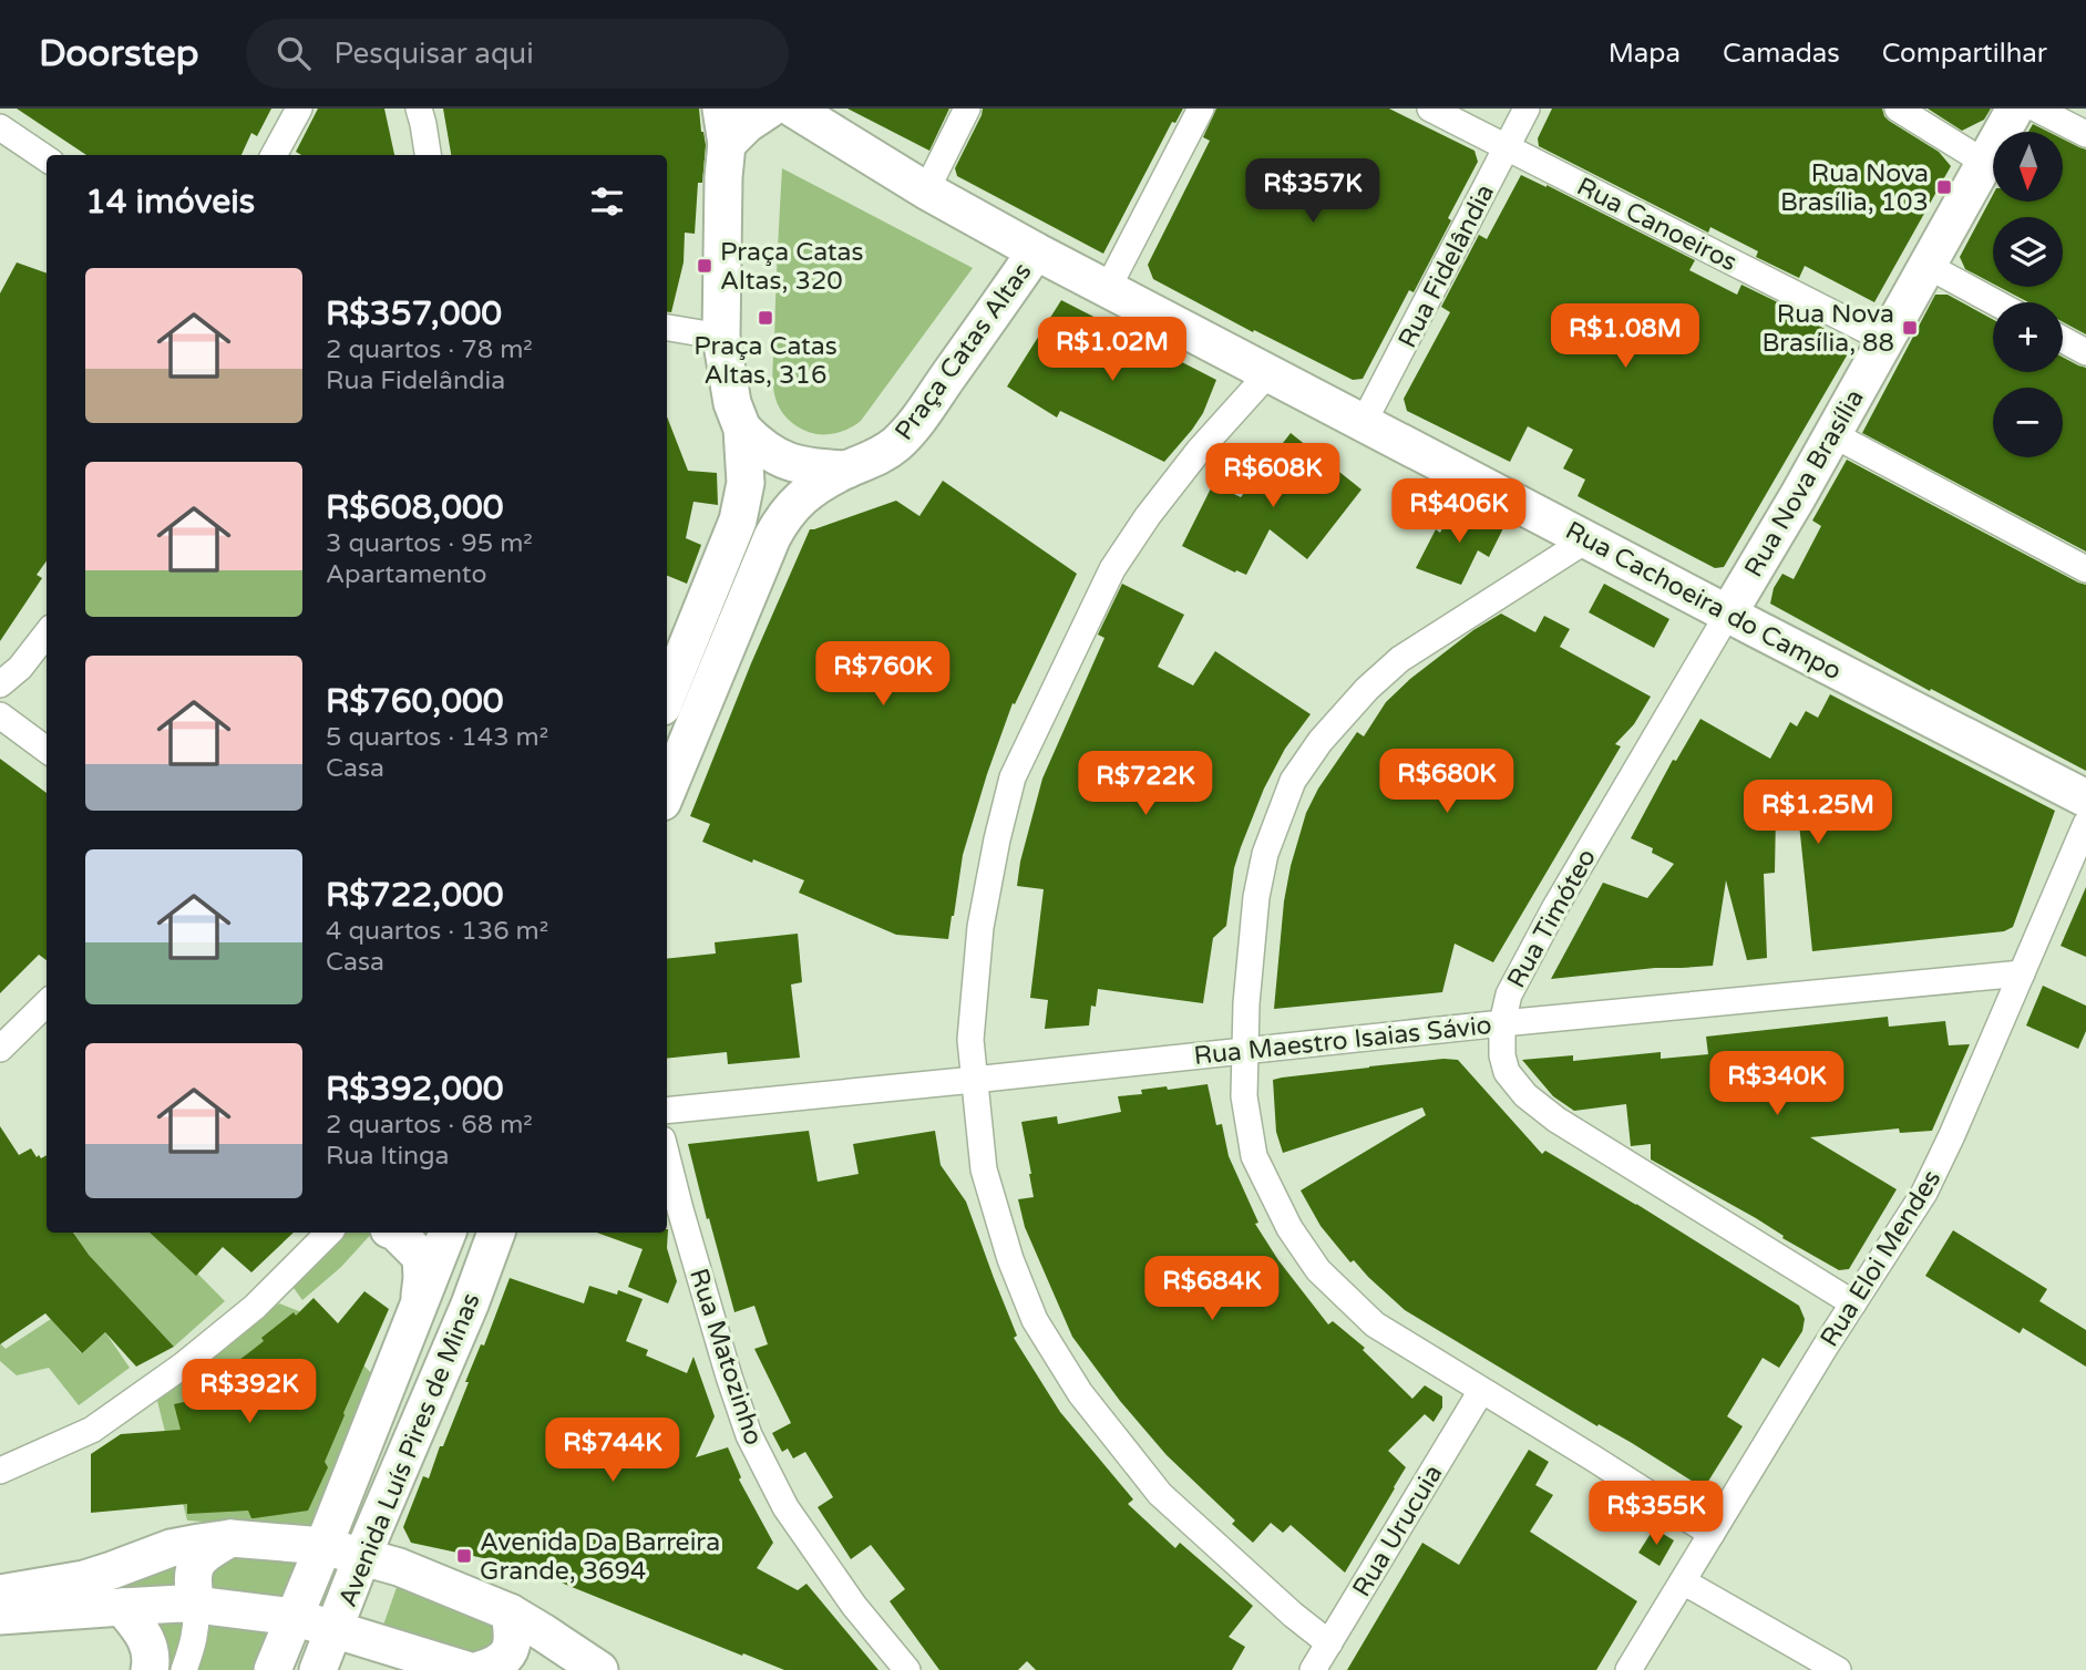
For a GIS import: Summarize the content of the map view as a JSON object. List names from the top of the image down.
{
  "streets": {
    "main road": [
      "Praça Catas Altas",
      "Rua Nova Brasília",
      "Rua Cachoeira do Campo",
      "Avenida Luís Pires de Minas"
    ],
    "street": [
      "Rua Canoeiros",
      "Rua Fidelândia",
      "Rua Timóteo",
      "Rua Maestro Isaias Sávio",
      "Rua Eloi Mendes",
      "Rua Matozinho",
      "Rua Urucuia"
    ]
  },
  "crossings": [
    ["Rua Canoeiros", "Rua Fidelândia"],
    ["Rua Canoeiros", "Rua Nova Brasília"],
    ["Rua Fidelândia", "Rua Cachoeira do Campo"],
    ["Praça Catas Altas", "Rua Cachoeira do Campo"],
    ["Rua Nova Brasília", "Rua Cachoeira do Campo"],
    ["Rua Nova Brasília", "Rua Timóteo"],
    ["Rua Cachoeira do Campo", "Rua Timóteo"],
    ["Rua Timóteo", "Rua Maestro Isaias Sávio"],
    ["Rua Timóteo", "Rua Eloi Mendes"],
    ["Rua Maestro Isaias Sávio", "Rua Eloi Mendes"]
  ],
  "places": {
    "transit": [
      "Rua Nova Brasília, 103",
      "Praça Catas Altas, 320",
      "Praça Catas Altas, 316",
      "Rua Nova Brasília, 88",
      "Avenida Da Barreira Grande, 3694"
    ]
  },
  "north": "bottom",
  "page": {
    "header": "Doorstep",
    "search": "Pesquisar aqui",
    "nav": ["Mapa", "Camadas", "Compartilhar"],
    "map_buttons": ["+", "−"],
    "heading": "14 imóveis",
    "price": [
      "R$357K",
      "R$1.08M",
      "R$1.02M",
      "R$608K",
      "R$406K",
      "R$760K",
      "R$680K",
      "R$722K",
      "R$1.25M",
      "R$340K",
      "R$684K",
      "R$392K",
      "R$744K",
      "R$355K"
    ],
    "list": [
      {
        "name": "R$357,000",
        "note": "2 quartos · 78 m² · Rua Fidelândia"
      },
      {
        "name": "R$608,000",
        "note": "3 quartos · 95 m² · Apartamento"
      },
      {
        "name": "R$760,000",
        "note": "5 quartos · 143 m² · Casa"
      },
      {
        "name": "R$722,000",
        "note": "4 quartos · 136 m² · Casa"
      },
      {
        "name": "R$392,000",
        "note": "2 quartos · 68 m² · Rua Itinga"
      }
    ]
  }
}
